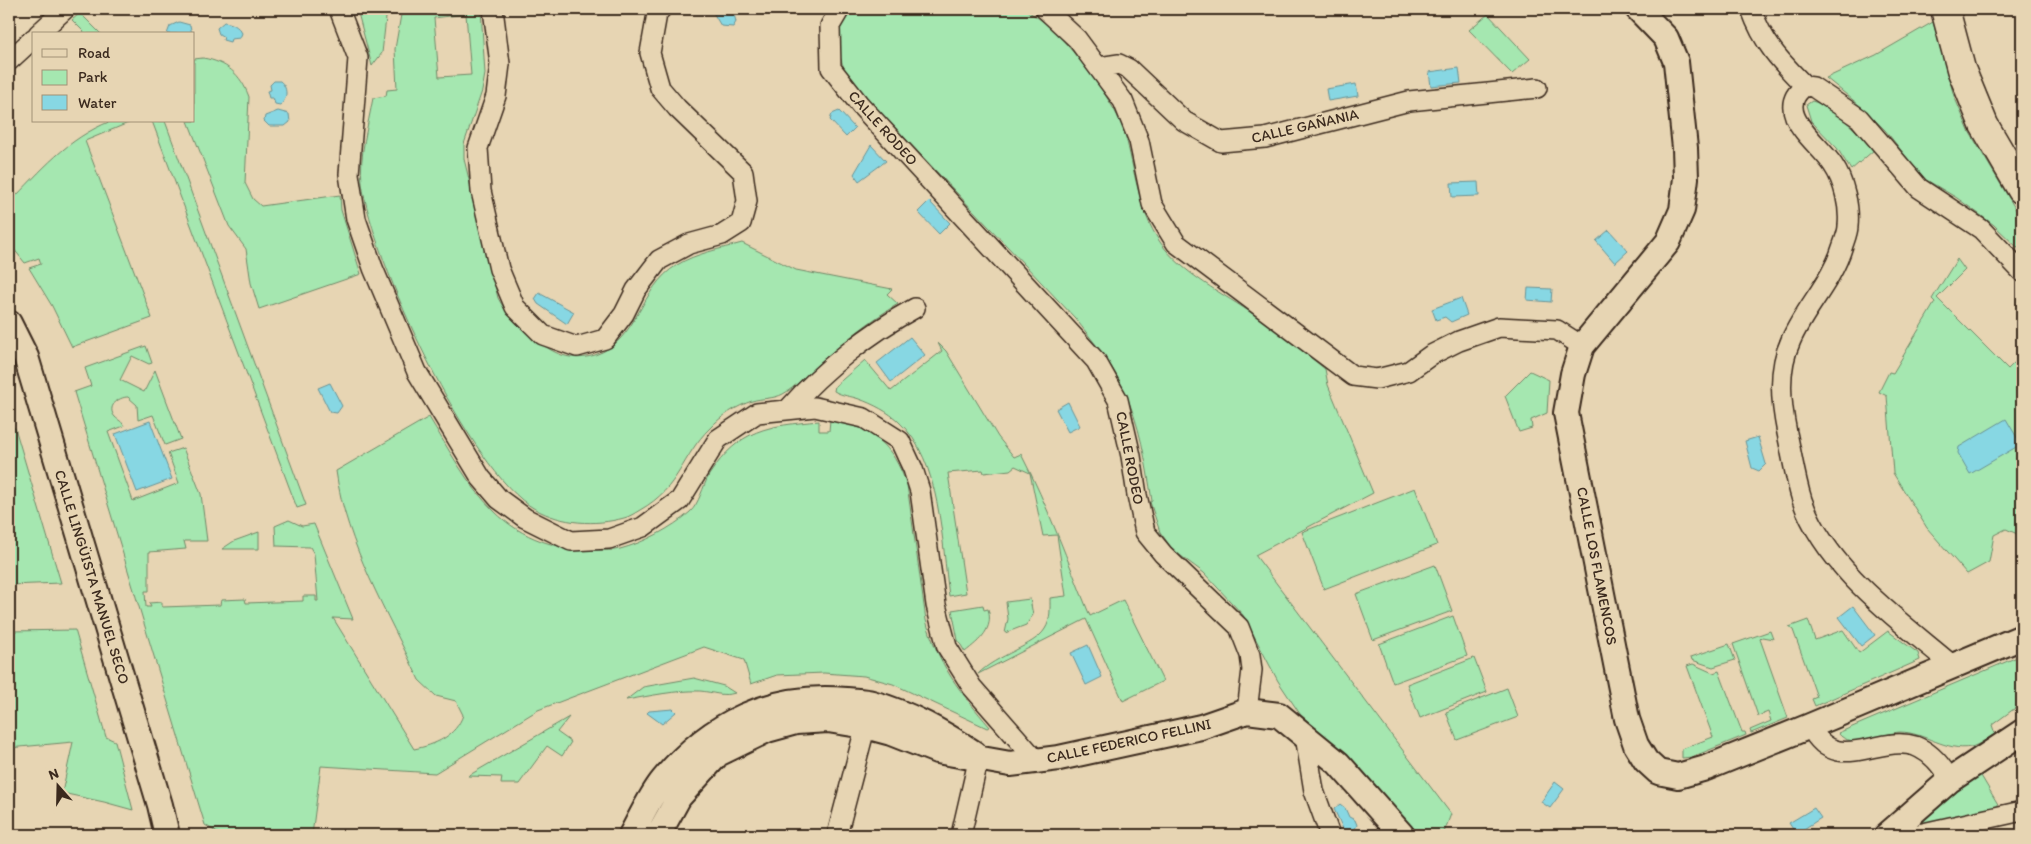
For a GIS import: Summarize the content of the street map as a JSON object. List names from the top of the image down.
{
  "streets": {
    "street": [
      "CALLE GAÑANIA",
      "CALLE RODEO",
      "CALLE LOS FLAMENCOS",
      "CALLE LINGÜISTA MANUEL SECO",
      "CALLE FEDERICO FELLINI"
    ]
  },
  "crossings": [
    ["CALLE RODEO", "CALLE FEDERICO FELLINI"]
  ],
  "legend": ["Road", "Park", "Water"],
  "north": "top"
}
